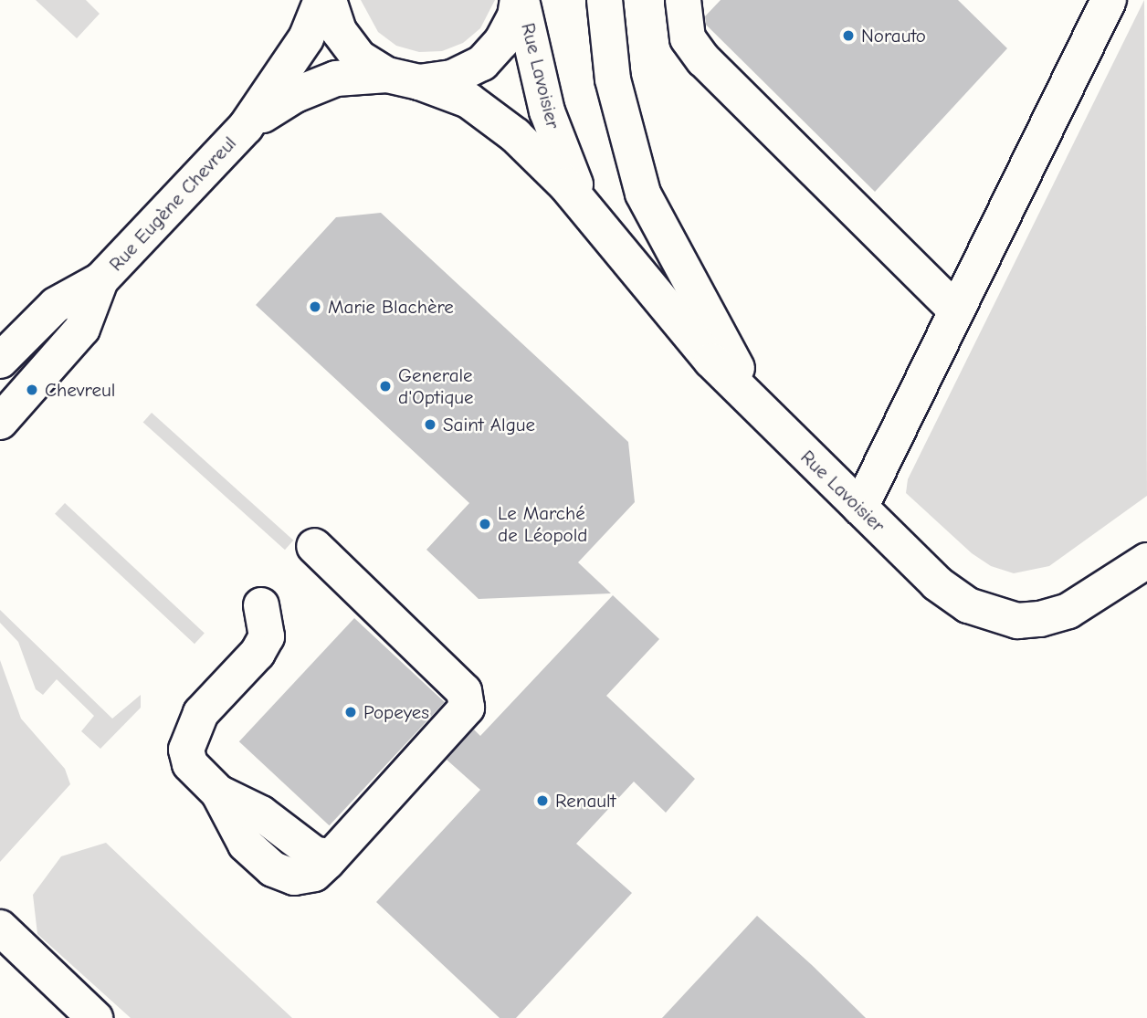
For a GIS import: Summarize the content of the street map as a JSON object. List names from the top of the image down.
{
  "streets": {
    "street": ["Rue Lavoisier", "Rue Eugène Chevreul"]
  },
  "crossings": [
    ["Rue Lavoisier", "Rue Eugène Chevreul"]
  ],
  "places": [
    "Norauto",
    "Marie Blachère",
    "Generale d'Optique",
    "Chevreul",
    "Saint Algue",
    "Le Marché de Léopold",
    "Popeyes",
    "Renault"
  ]
}
